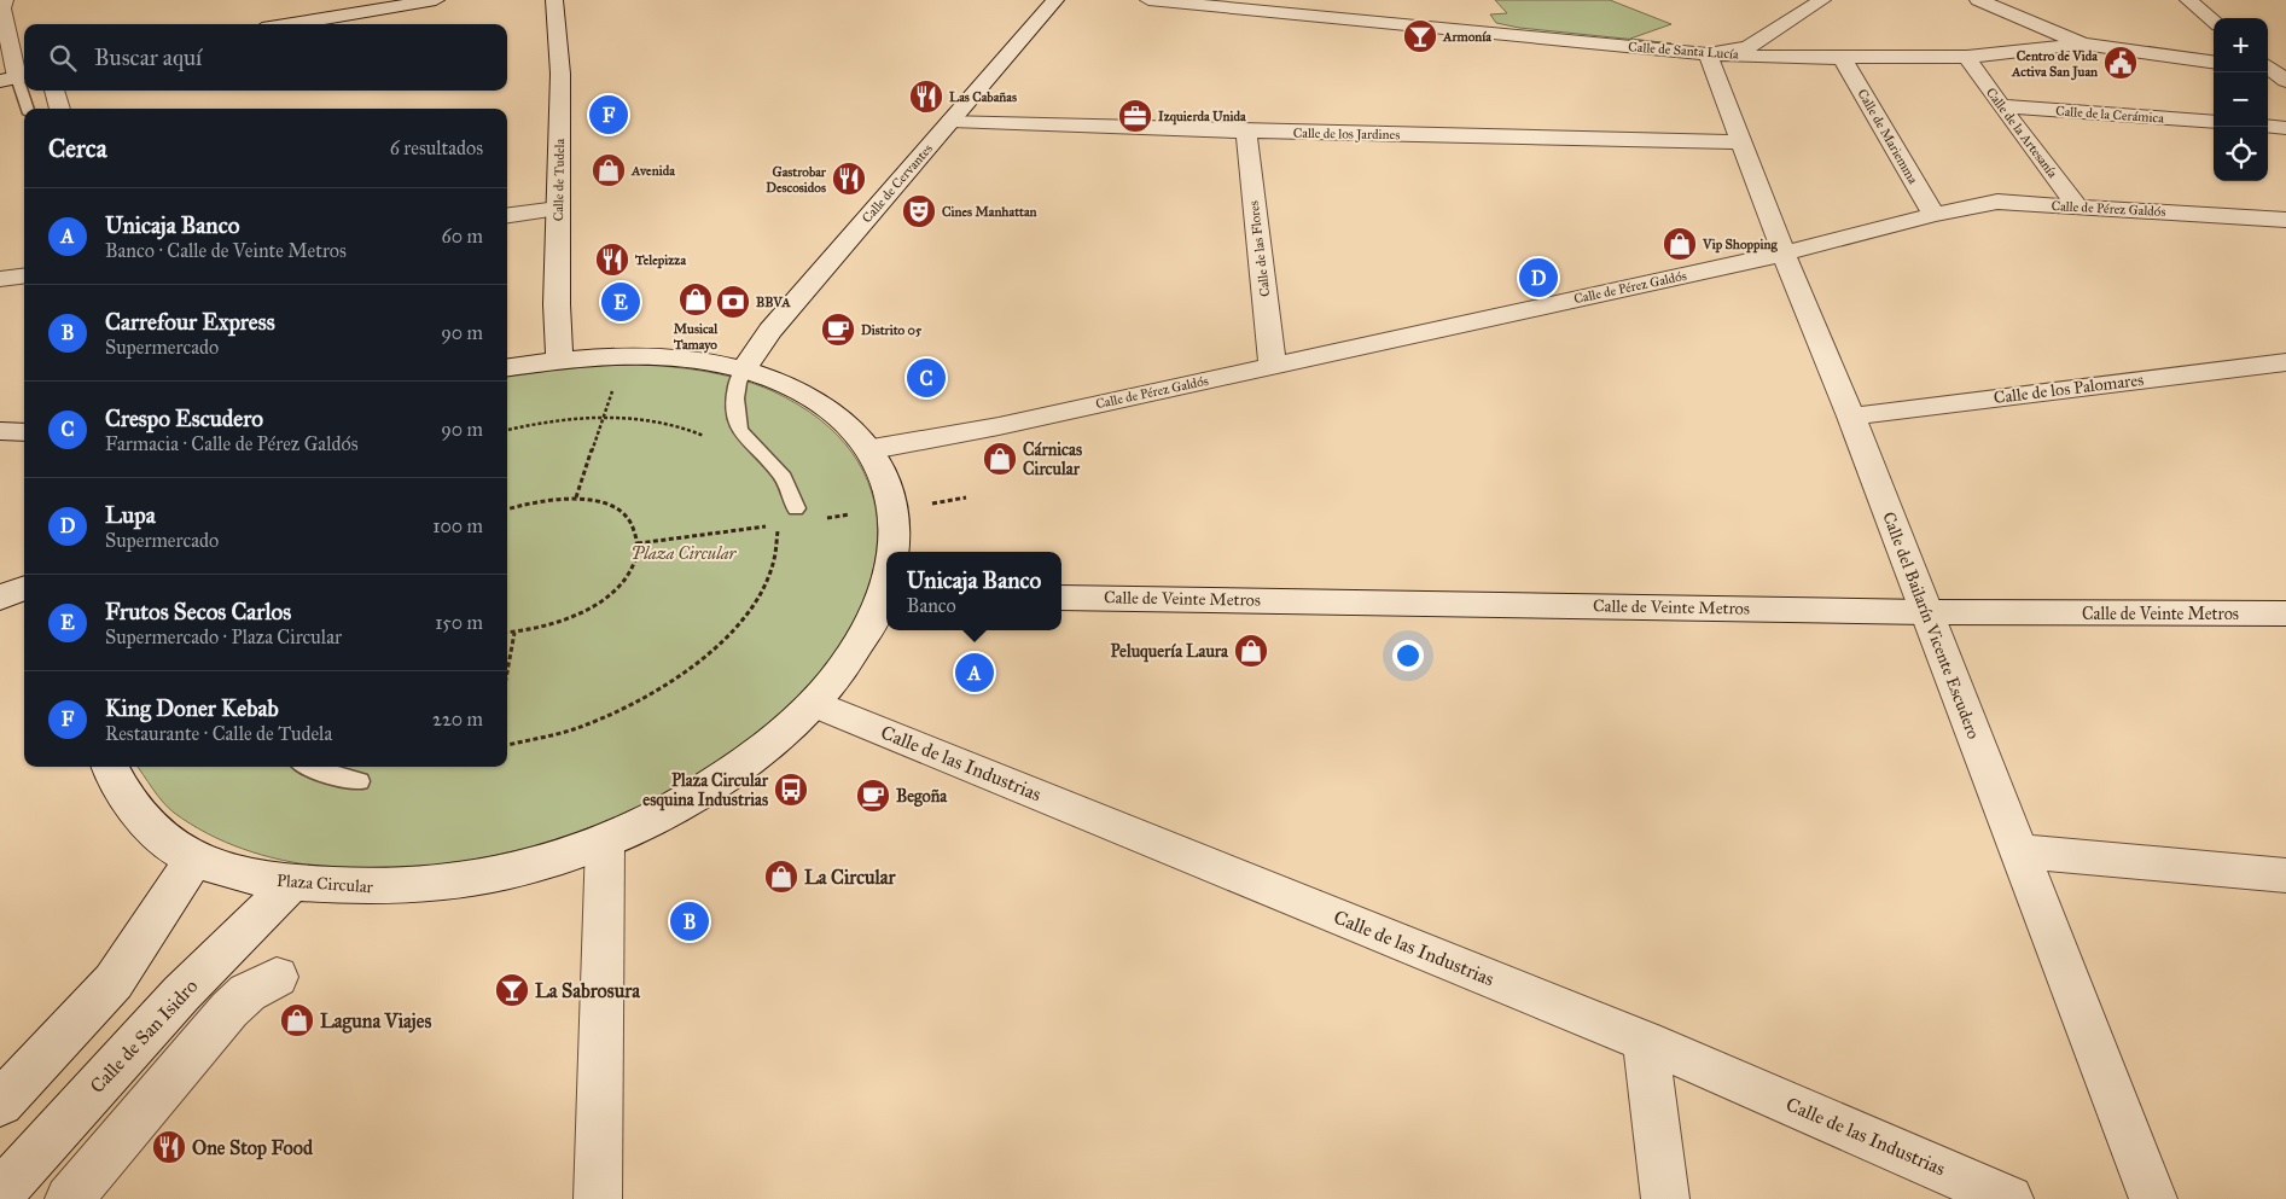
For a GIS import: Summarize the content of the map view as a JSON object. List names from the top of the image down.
{
  "streets": {
    "street": [
      "Calle de Santa Lucía",
      "Calle de la Cerámica",
      "Calle de la Artesanía",
      "Calle de los Jardines",
      "Calle de Mariemma",
      "Calle de Tudela",
      "Calle de Cervantes",
      "Calle de Pérez Galdós",
      "Calle de las Flores",
      "Calle de los Palomares",
      "Calle de Veinte Metros",
      "Calle del Bailarín Vicente Escudero",
      "Calle de las Industrias",
      "Plaza Circular",
      "Calle de San Isidro"
    ]
  },
  "crossings": [
    ["Calle de Santa Lucía", "Calle de la Artesanía"],
    ["Calle de Santa Lucía", "Calle de Mariemma"],
    ["Calle de Santa Lucía", "Calle del Bailarín Vicente Escudero"],
    ["Calle de la Cerámica", "Calle de la Artesanía"],
    ["Calle de la Artesanía", "Calle de Pérez Galdós"],
    ["Calle de los Jardines", "Calle de Cervantes"],
    ["Calle de los Jardines", "Calle de las Flores"],
    ["Calle de los Jardines", "Calle del Bailarín Vicente Escudero"],
    ["Calle de Mariemma", "Calle de Pérez Galdós"],
    ["Calle de Pérez Galdós", "Calle de las Flores"],
    ["Calle de Pérez Galdós", "Calle del Bailarín Vicente Escudero"],
    ["Calle de los Palomares", "Calle del Bailarín Vicente Escudero"],
    ["Calle de Veinte Metros", "Calle del Bailarín Vicente Escudero"],
    ["Calle de las Industrias", "Plaza Circular"],
    ["Plaza Circular", "Calle de San Isidro"]
  ],
  "parks": ["Plaza Circular"],
  "places": {
    "bar": ["Armonía", "La Sabrosura"],
    "public building": ["Centro de Vida Activa San Juan"],
    "restaurant": [
      "Las Cabañas",
      "Gastrobar Descosidos",
      "Telepizza",
      "One Stop Food"
    ],
    "office": ["Izquierda Unida"],
    "shop": [
      "Avenida",
      "Vip Shopping",
      "Musical Tamayo",
      "Cárnicas Circular",
      "Peluquería Laura",
      "La Circular",
      "Laguna Viajes"
    ],
    "theatre": ["Cines Manhattan"],
    "bank": ["BBVA"],
    "cafe": ["Distrito 05", "Begoña"],
    "bus stop": ["Plaza Circular esquina Industrias"]
  },
  "page": {
    "map_buttons": ["+", "−"],
    "search": "Buscar aquí",
    "pins": [
      "F",
      "D",
      "E",
      "C",
      "A",
      "B"
    ],
    "heading": ["Cerca", "6 resultados"],
    "list": [
      {
        "mark": "A",
        "name": "Unicaja Banco",
        "note": "Banco · Calle de Veinte Metros",
        "value": "60 m"
      },
      {
        "mark": "B",
        "name": "Carrefour Express",
        "note": "Supermercado",
        "value": "90 m"
      },
      {
        "mark": "C",
        "name": "Crespo Escudero",
        "note": "Farmacia · Calle de Pérez Galdós",
        "value": "90 m"
      },
      {
        "mark": "D",
        "name": "Lupa",
        "note": "Supermercado",
        "value": "100 m"
      },
      {
        "mark": "E",
        "name": "Frutos Secos Carlos",
        "note": "Supermercado · Plaza Circular",
        "value": "150 m"
      },
      {
        "mark": "F",
        "name": "King Doner Kebab",
        "note": "Restaurante · Calle de Tudela",
        "value": "220 m"
      }
    ],
    "popup": ["Unicaja Banco", "Banco"]
  }
}
